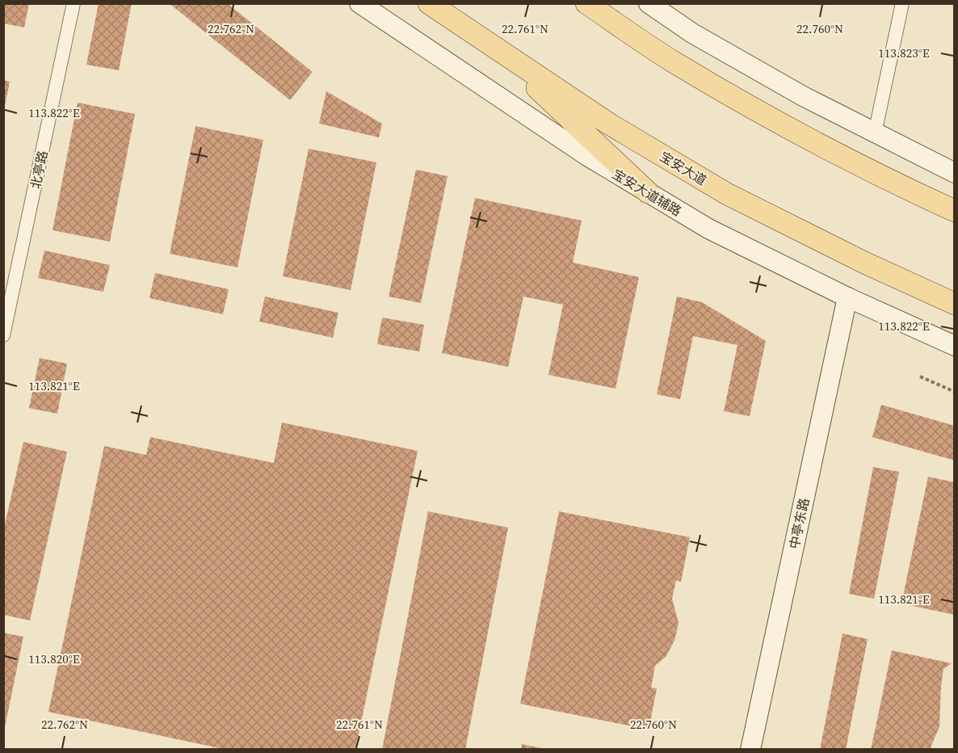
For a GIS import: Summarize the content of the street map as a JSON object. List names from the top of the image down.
{
  "streets": {
    "main road": ["宝安大道", "宝安大道辅路", "中亭东路"],
    "street": ["北亭路"]
  },
  "crossings": [
    ["宝安大道辅路", "中亭东路"]
  ],
  "coordinates": [
    "22.762°N",
    "22.760°N",
    "22.761°N",
    "113.823°E",
    "113.822°E",
    "113.821°E",
    "113.820°E"
  ]
}
